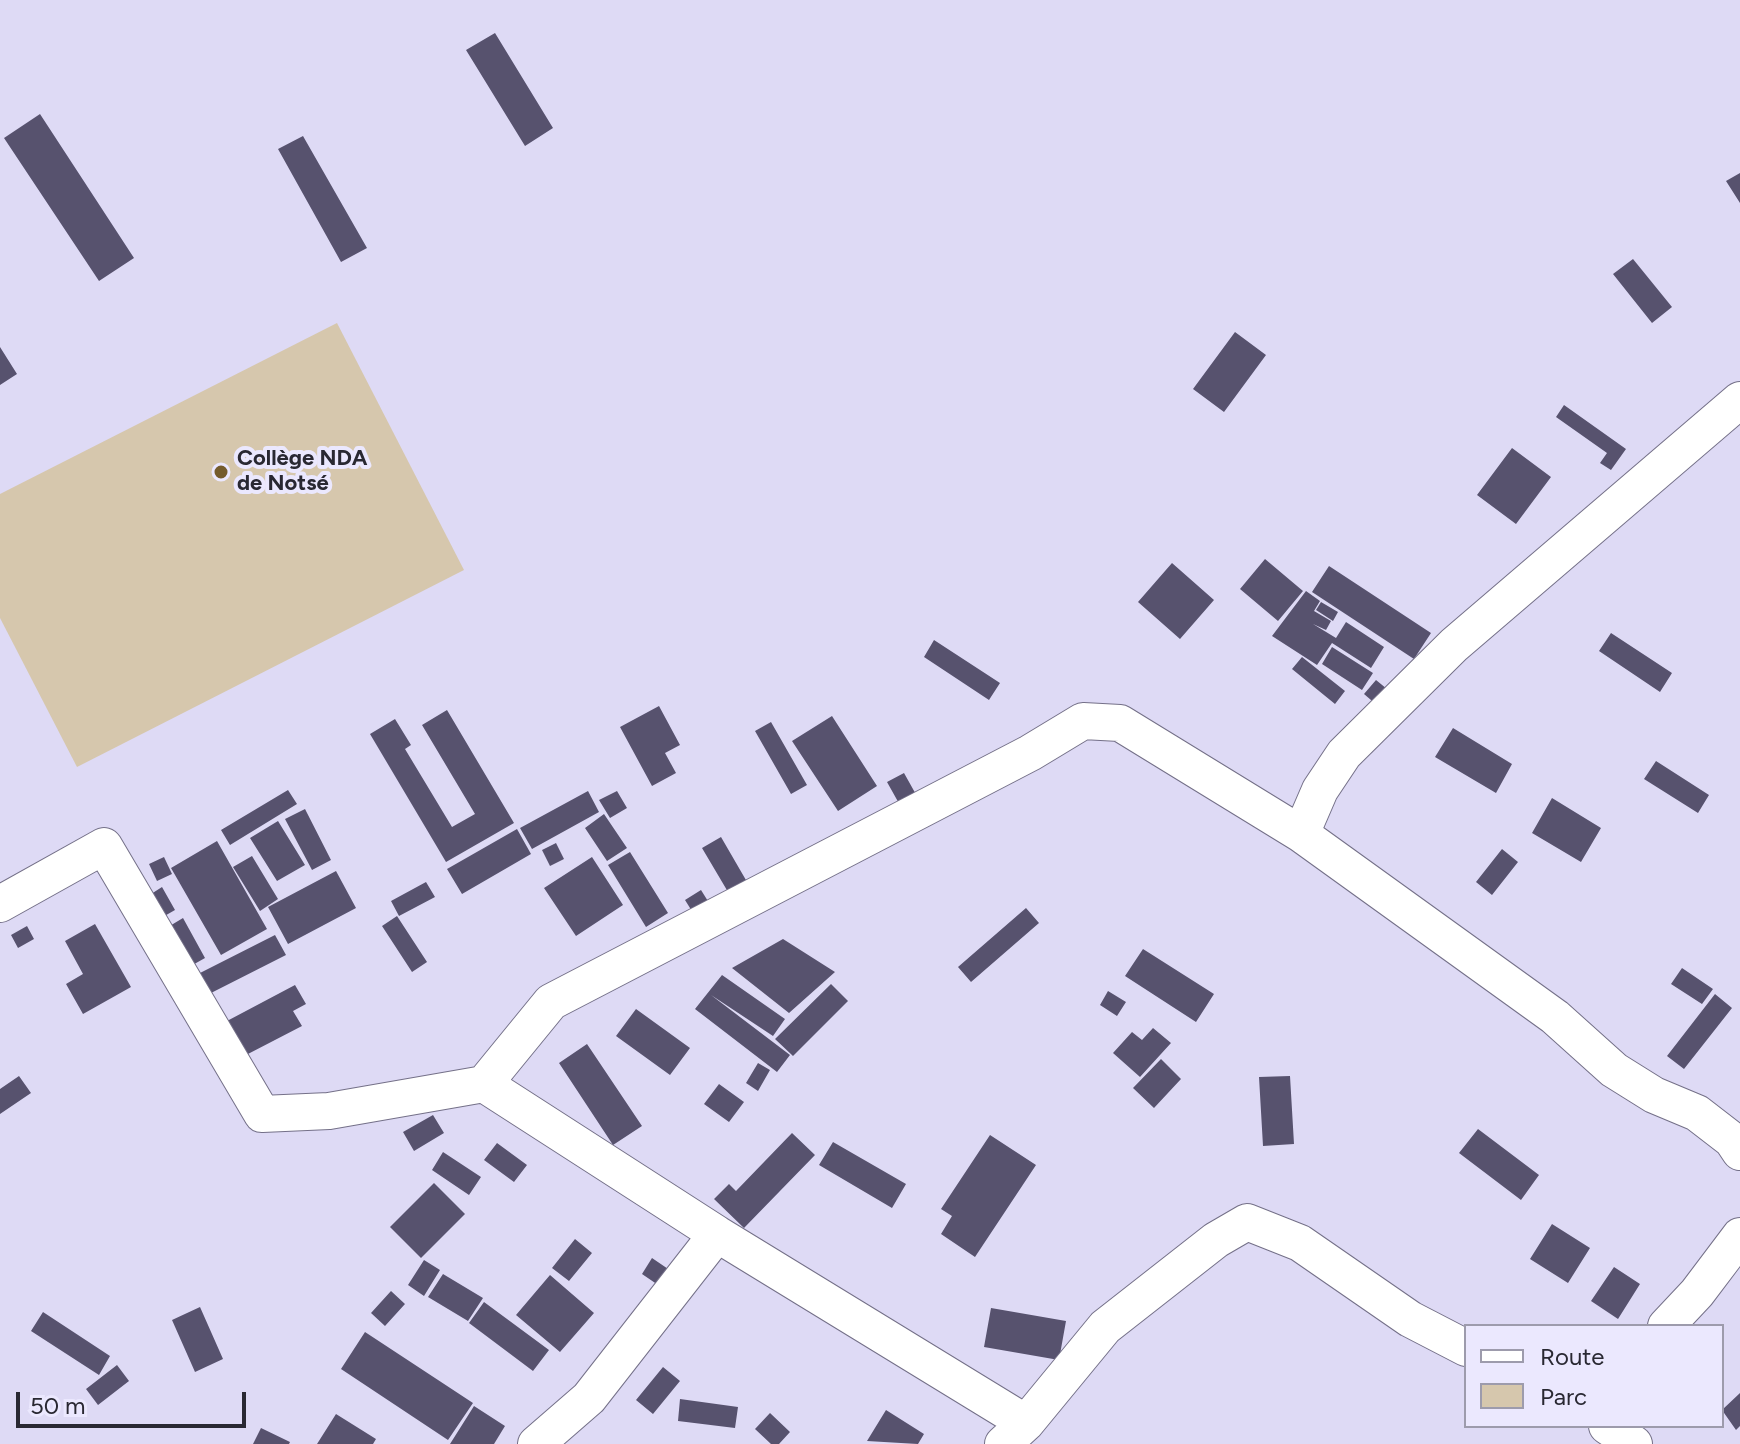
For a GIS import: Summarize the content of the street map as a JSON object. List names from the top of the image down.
{
  "places": ["Collège NDA de Notsé"],
  "legend": ["Route", "Parc"],
  "scale_bar": "50 m"
}
